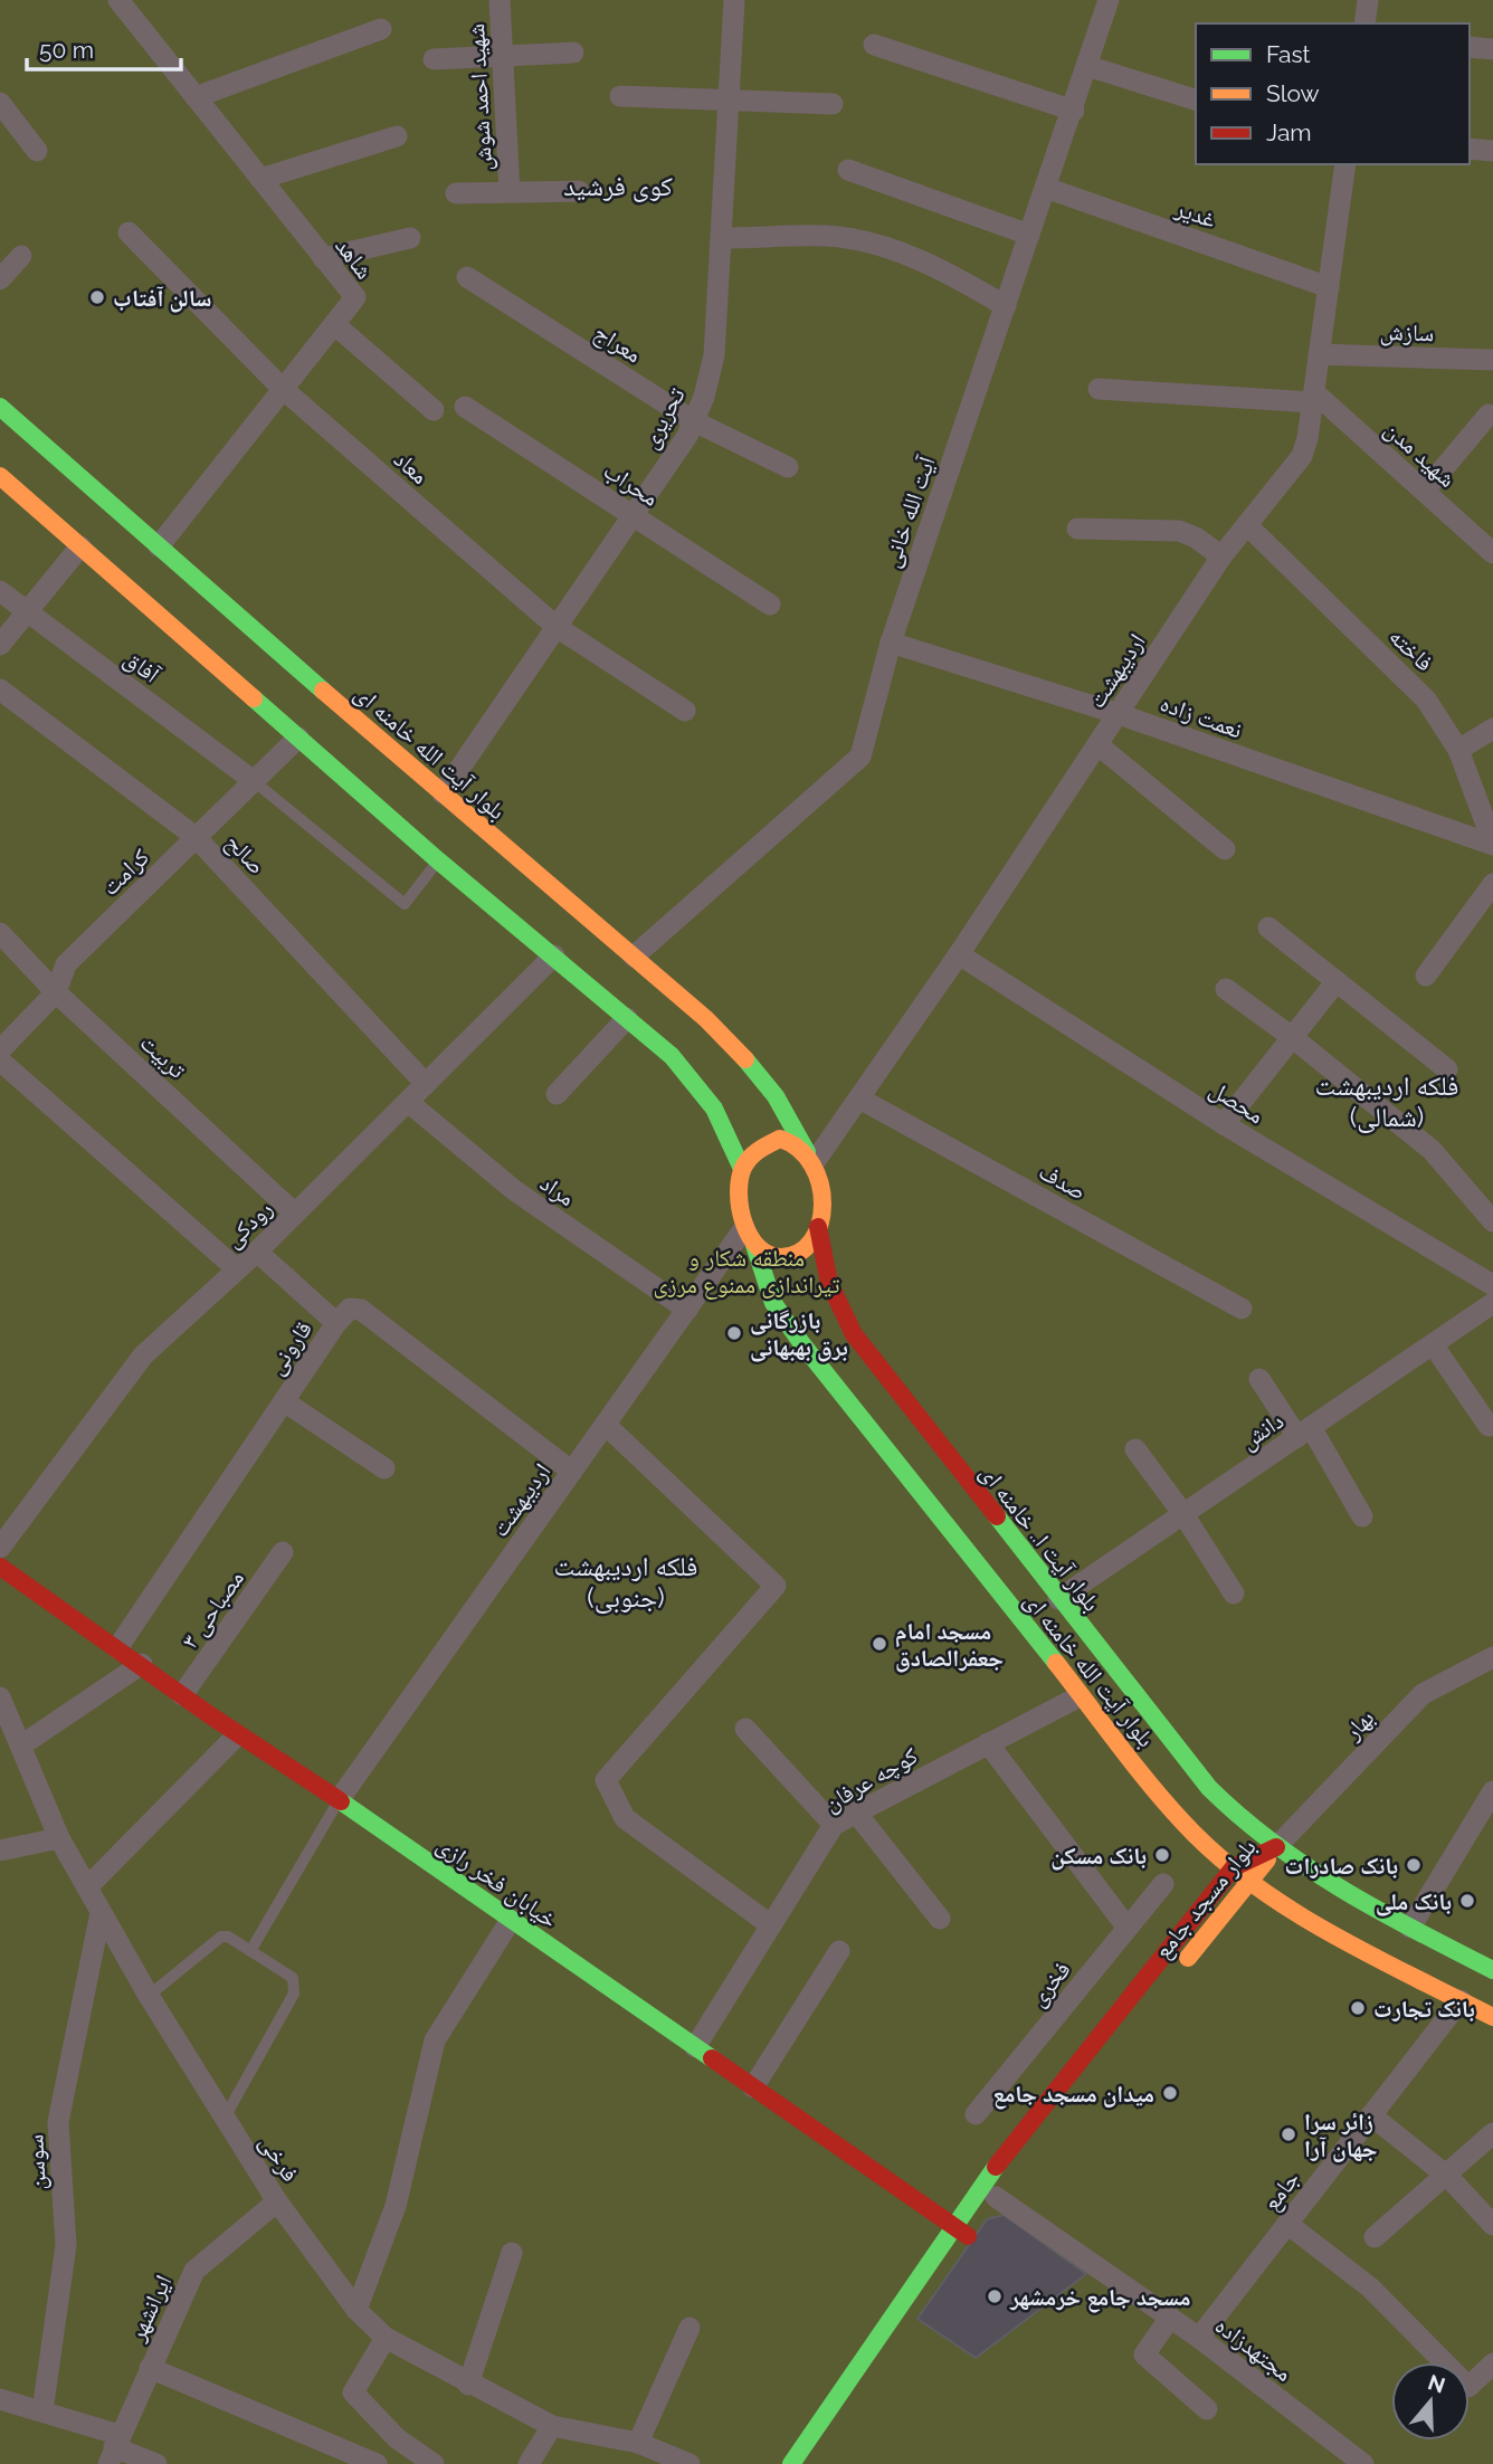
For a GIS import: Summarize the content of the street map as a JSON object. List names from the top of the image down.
{
  "streets": {
    "main road": [
      "بلوار آیت الله خامنه ای",
      "بلوار آیت ا.. خامنه ای",
      "خیابان فخر رازی",
      "بلوار مسجد جامع"
    ],
    "street": [
      "شهید احمد شوش",
      "غدیر",
      "شاهد",
      "سازش",
      "معراج",
      "تحریری",
      "شهید مدن",
      "معاد",
      "محراب",
      "آیت الله خانی",
      "فاخته",
      "آفاق",
      "اردیبهشت",
      "نعمت زاده",
      "صالح",
      "کرامت",
      "تربیت",
      "محصل",
      "صدف",
      "مراد",
      "رودکی",
      "قارونی",
      "دانش",
      "مصباحی ۳",
      "بهار",
      "کوچه عرفان",
      "فخری",
      "فرخی",
      "سوسن",
      "جامع",
      "ایرانشهر",
      "مجتهدزاده"
    ]
  },
  "crossings": [
    ["غدیر", "آیت الله خانی"],
    ["غدیر", "اردیبهشت"],
    ["شاهد", "معاد"],
    ["شاهد", "بلوار آیت الله خامنه ای"],
    ["سازش", "اردیبهشت"],
    ["معراج", "تحریری"],
    ["تحریری", "معاد"],
    ["تحریری", "محراب"],
    ["تحریری", "بلوار آیت الله خامنه ای"],
    ["شهید مدن", "اردیبهشت"],
    ["آیت الله خانی", "نعمت زاده"],
    ["آیت الله خانی", "بلوار آیت الله خامنه ای"],
    ["فاخته", "اردیبهشت"],
    ["فاخته", "نعمت زاده"],
    ["آفاق", "کرامت"],
    ["اردیبهشت", "نعمت زاده"],
    ["اردیبهشت", "بلوار آیت الله خامنه ای"],
    ["اردیبهشت", "محصل"],
    ["اردیبهشت", "صدف"],
    ["اردیبهشت", "مراد"],
    ["اردیبهشت", "قارونی"],
    ["اردیبهشت", "بلوار آیت ا.. خامنه ای"],
    ["اردیبهشت", "خیابان فخر رازی"],
    ["بلوار آیت الله خامنه ای", "بلوار آیت ا.. خامنه ای"],
    ["بلوار آیت الله خامنه ای", "کوچه عرفان"],
    ["بلوار آیت الله خامنه ای", "بلوار مسجد جامع"],
    ["بلوار آیت الله خامنه ای", "جامع"],
    ["صالح", "کرامت"],
    ["صالح", "رودکی"],
    ["کرامت", "تربیت"],
    ["تربیت", "رودکی"],
    ["مراد", "رودکی"],
    ["قارونی", "خیابان فخر رازی"],
    ["دانش", "بلوار آیت ا.. خامنه ای"],
    ["بلوار آیت ا.. خامنه ای", "بهار"],
    ["بلوار آیت ا.. خامنه ای", "بلوار مسجد جامع"],
    ["مصباحی ۳", "خیابان فخر رازی"],
    ["بهار", "بلوار مسجد جامع"],
    ["کوچه عرفان", "خیابان فخر رازی"],
    ["خیابان فخر رازی", "بلوار مسجد جامع"],
    ["بلوار مسجد جامع", "مجتهدزاده"],
    ["فرخی", "سوسن"],
    ["فرخی", "ایرانشهر"],
    ["جامع", "مجتهدزاده"]
  ],
  "districts": ["کوی فرشید", "فلکه اردیبهشت (شمالی)", "فلکه اردیبهشت (جنوبی)"],
  "parks": ["منطقه شکار و تیراندازی ممنوع مرزی"],
  "places": [
    "سالن آفتاب",
    "بازرگانی برق بهبهانی",
    "مسجد امام جعفرالصادق",
    "بانک مسکن",
    "بانک صادرات",
    "بانک ملی",
    "بانک تجارت",
    "میدان مسجد جامع",
    "زائر سرا جهان آرا",
    "مسجد جامع خرمشهر"
  ],
  "legend": ["Fast", "Slow", "Jam"],
  "scale_bar": "50 m",
  "north": "top"
}
